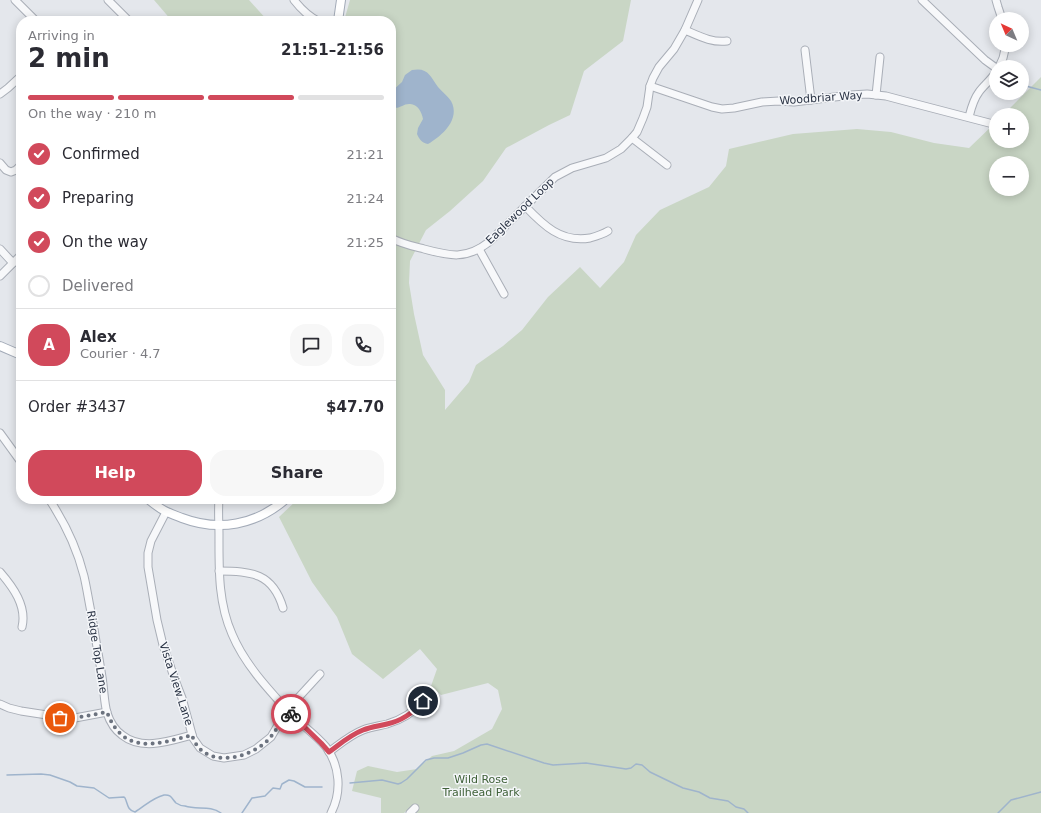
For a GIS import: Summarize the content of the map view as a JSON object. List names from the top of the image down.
{
  "streets": {
    "street": [
      "Woodbriar Way",
      "Eaglewood Loop",
      "Ridge Top Lane",
      "Vista View Lane"
    ]
  },
  "crossings": [
    ["Woodbriar Way", "Eaglewood Loop"],
    ["Ridge Top Lane", "Vista View Lane"]
  ],
  "parks": ["Wild Rose Trailhead Park"],
  "north": "top left",
  "page": {
    "map_buttons": ["+", "−"],
    "heading": ["2 min", "Arriving in", "21:51–21:56"],
    "panel": [
      "Alex",
      "Courier · 4.7",
      "Order #3437",
      "$47.70"
    ],
    "bar": "On the way · 210 m",
    "list": [
      ["Confirmed", "21:21"],
      ["Preparing", "21:24"],
      ["On the way", "21:25"],
      "Delivered"
    ],
    "round": "A",
    "buttons": ["Help", "Share"]
  }
}
